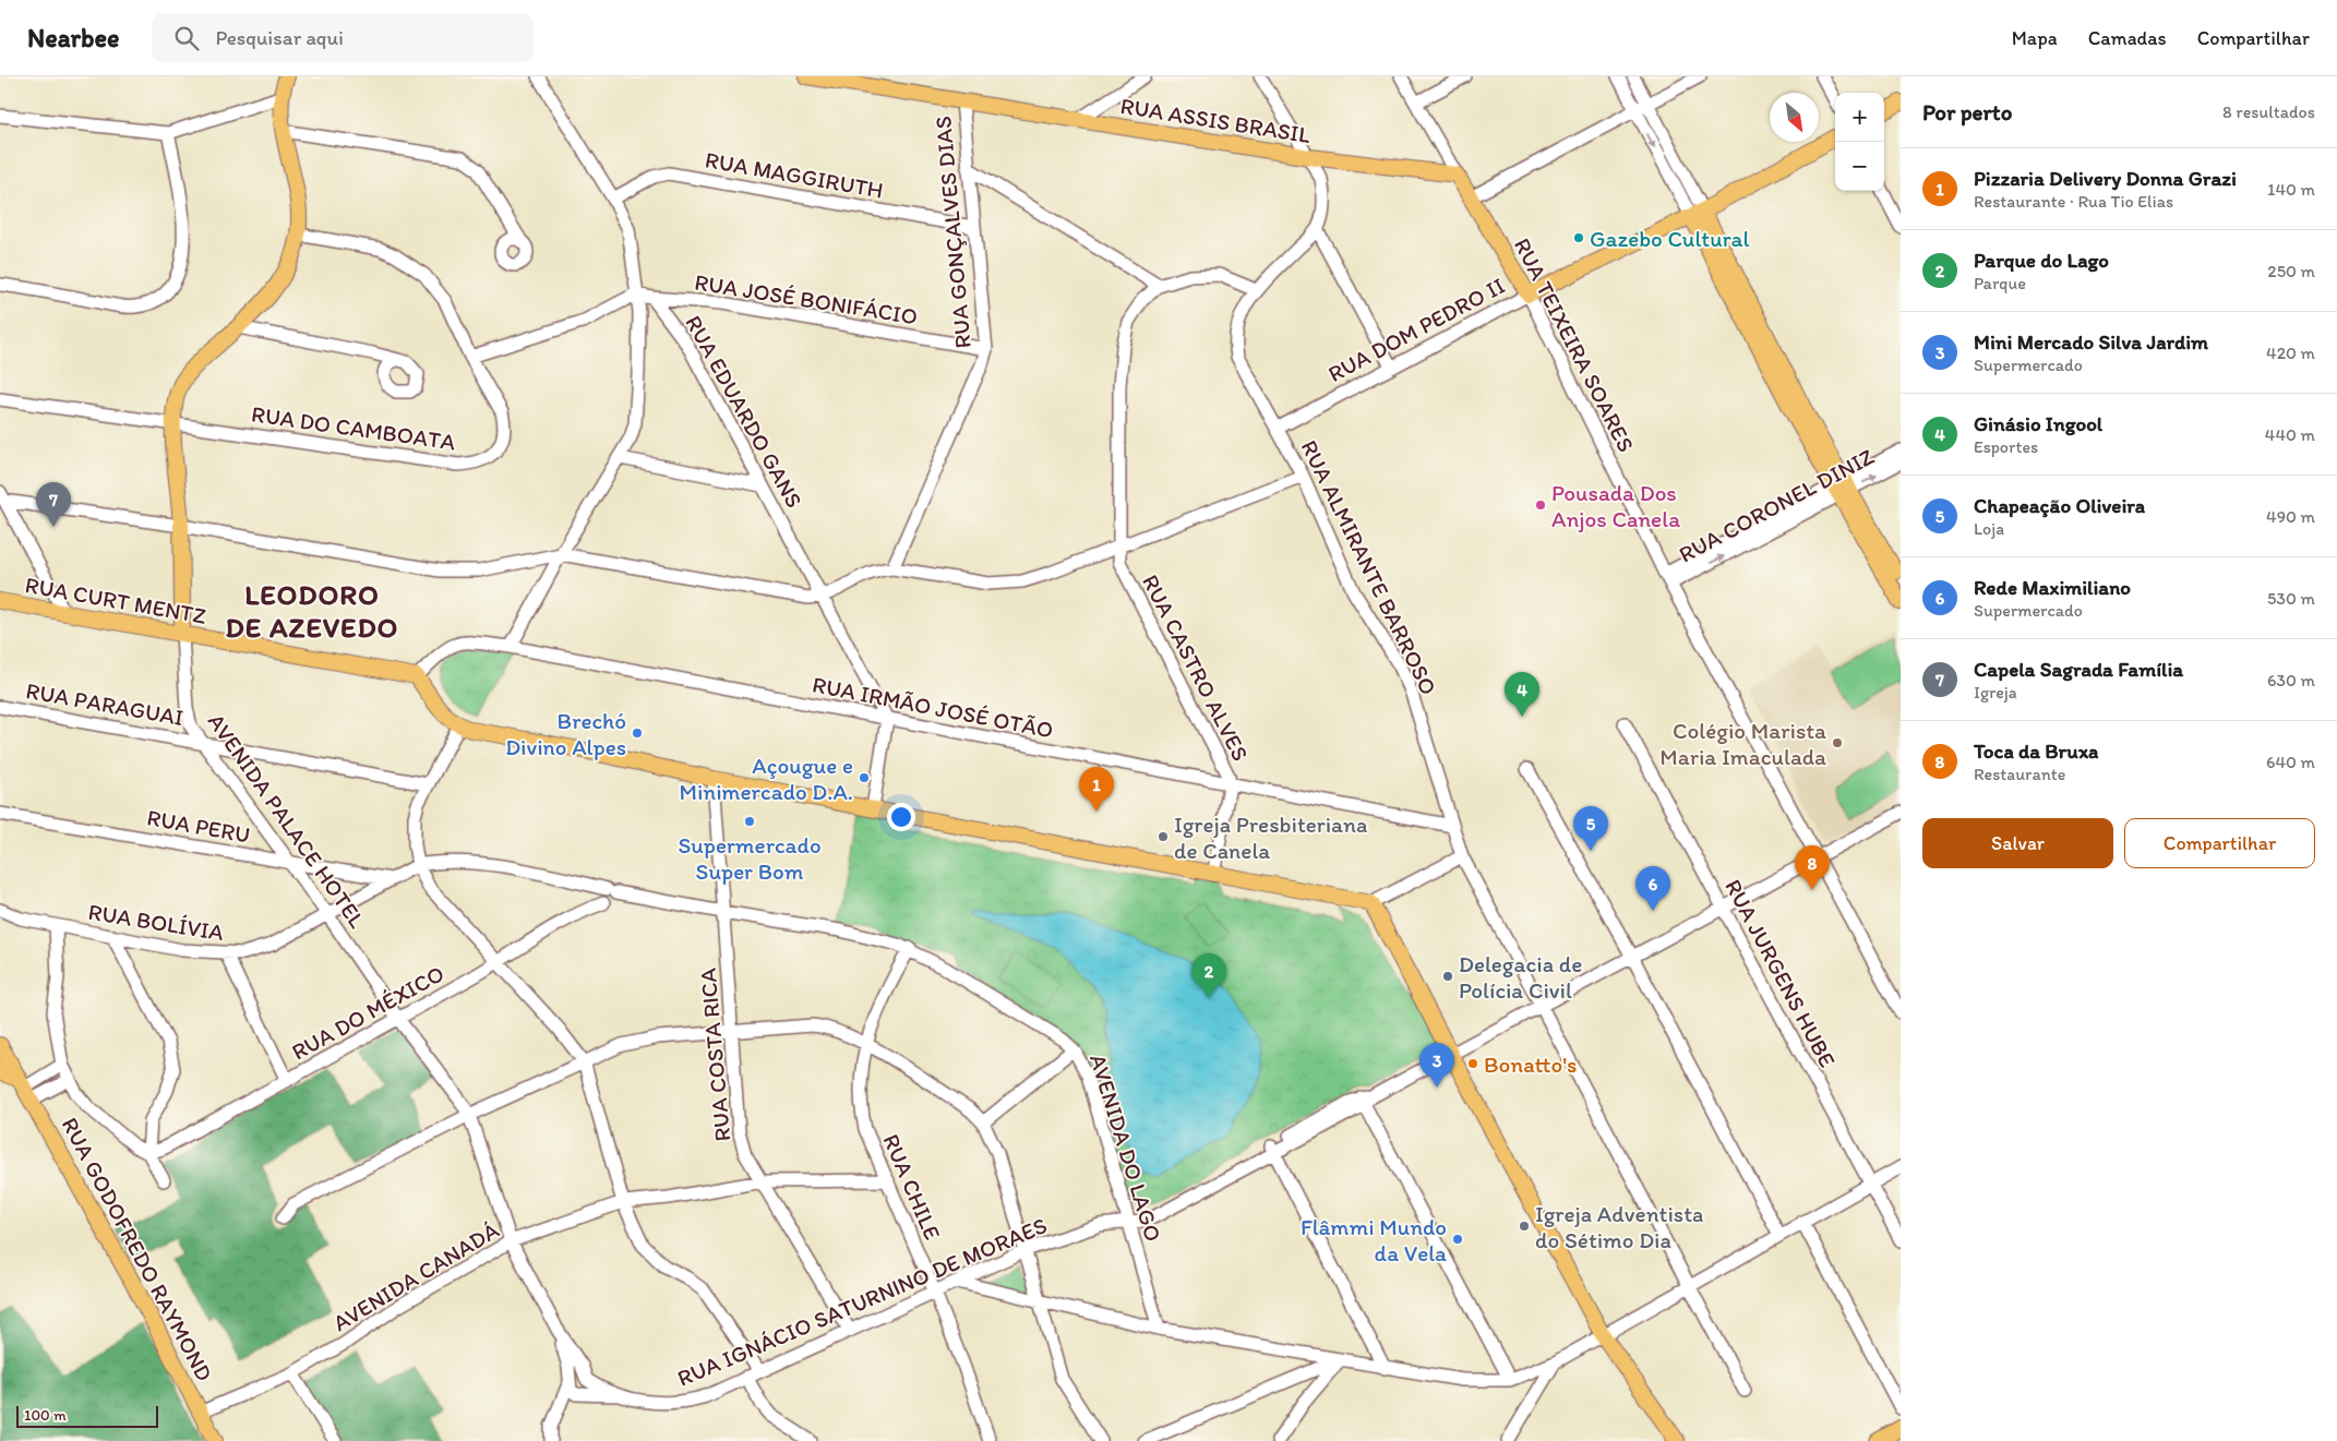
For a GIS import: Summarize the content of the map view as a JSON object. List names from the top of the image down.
{
  "streets": {
    "main road": [
      "RUA ASSIS BRASIL",
      "RUA DOM PEDRO II",
      "RUA TEIXEIRA SOARES",
      "RUA CURT MENTZ",
      "AVENIDA PALACE HOTEL",
      "RUA GODOFREDO RAYMOND"
    ],
    "street": [
      "RUA MAGGIRUTH",
      "RUA GONÇALVES DIAS",
      "RUA JOSÉ BONIFÁCIO",
      "RUA EDUARDO GANS",
      "RUA DO CAMBOATA",
      "RUA CORONEL DINIZ",
      "RUA ALMIRANTE BARROSO",
      "RUA CASTRO ALVES",
      "RUA PARAGUAI",
      "RUA IRMÃO JOSÉ OTÃO",
      "RUA PERU",
      "RUA BOLÍVIA",
      "RUA JURGENS HUBE",
      "RUA DO MÉXICO",
      "RUA COSTA RICA",
      "AVENIDA DO LAGO",
      "RUA CHILE",
      "AVENIDA CANADÁ",
      "RUA IGNÁCIO SATURNINO DE MORAES"
    ]
  },
  "crossings": [
    ["RUA ASSIS BRASIL", "RUA GONÇALVES DIAS"],
    ["RUA ASSIS BRASIL", "RUA TEIXEIRA SOARES"],
    ["RUA ASSIS BRASIL", "RUA ALMIRANTE BARROSO"],
    ["RUA MAGGIRUTH", "RUA GONÇALVES DIAS"],
    ["RUA GONÇALVES DIAS", "RUA JOSÉ BONIFÁCIO"],
    ["RUA JOSÉ BONIFÁCIO", "RUA EDUARDO GANS"],
    ["RUA DOM PEDRO II", "RUA TEIXEIRA SOARES"],
    ["RUA DOM PEDRO II", "RUA ALMIRANTE BARROSO"],
    ["RUA TEIXEIRA SOARES", "RUA CORONEL DINIZ"],
    ["RUA TEIXEIRA SOARES", "RUA IGNÁCIO SATURNINO DE MORAES"],
    ["RUA EDUARDO GANS", "RUA IRMÃO JOSÉ OTÃO"],
    ["RUA DO CAMBOATA", "AVENIDA PALACE HOTEL"],
    ["RUA ALMIRANTE BARROSO", "RUA IRMÃO JOSÉ OTÃO"],
    ["RUA ALMIRANTE BARROSO", "RUA IGNÁCIO SATURNINO DE MORAES"],
    ["RUA CURT MENTZ", "RUA IRMÃO JOSÉ OTÃO"],
    ["RUA CURT MENTZ", "AVENIDA PALACE HOTEL"],
    ["RUA CASTRO ALVES", "RUA IRMÃO JOSÉ OTÃO"],
    ["RUA PARAGUAI", "AVENIDA PALACE HOTEL"],
    ["AVENIDA PALACE HOTEL", "RUA PERU"],
    ["AVENIDA PALACE HOTEL", "RUA BOLÍVIA"],
    ["AVENIDA PALACE HOTEL", "RUA DO MÉXICO"],
    ["AVENIDA PALACE HOTEL", "AVENIDA CANADÁ"],
    ["AVENIDA PALACE HOTEL", "RUA IGNÁCIO SATURNINO DE MORAES"],
    ["RUA PERU", "RUA BOLÍVIA"],
    ["RUA BOLÍVIA", "AVENIDA DO LAGO"],
    ["RUA JURGENS HUBE", "RUA IGNÁCIO SATURNINO DE MORAES"],
    ["RUA DO MÉXICO", "AVENIDA DO LAGO"],
    ["RUA COSTA RICA", "AVENIDA DO LAGO"],
    ["RUA COSTA RICA", "AVENIDA CANADÁ"],
    ["RUA COSTA RICA", "RUA IGNÁCIO SATURNINO DE MORAES"],
    ["AVENIDA DO LAGO", "RUA CHILE"],
    ["AVENIDA DO LAGO", "RUA IGNÁCIO SATURNINO DE MORAES"],
    ["RUA CHILE", "AVENIDA CANADÁ"],
    ["RUA CHILE", "RUA IGNÁCIO SATURNINO DE MORAES"],
    ["RUA GODOFREDO RAYMOND", "AVENIDA CANADÁ"]
  ],
  "districts": ["LEODORO DE AZEVEDO"],
  "places": [
    "Gazebo Cultural",
    "Pousada Dos Anjos Canela",
    "Brechó Divino Alpes",
    "Colégio Marista Maria Imaculada",
    "Açougue e Minimercado D.A.",
    "Supermercado Super Bom",
    "Igreja Presbiteriana de Canela",
    "Delegacia de Polícia Civil",
    "Bonatto's",
    "Igreja Adventista do Sétimo Dia",
    "Flâmmi Mundo da Vela"
  ],
  "scale_bar": "100 m",
  "north": "bottom right",
  "page": {
    "header": "Nearbee",
    "search": "Pesquisar aqui",
    "nav": ["Mapa", "Camadas", "Compartilhar"],
    "heading": ["Por perto", "8 resultados"],
    "map_buttons": ["+", "−"],
    "list": [
      {
        "mark": "1",
        "name": "Pizzaria Delivery Donna Grazi",
        "note": "Restaurante · Rua Tio Elias",
        "value": "140 m"
      },
      {
        "mark": "2",
        "name": "Parque do Lago",
        "note": "Parque",
        "value": "250 m"
      },
      {
        "mark": "3",
        "name": "Mini Mercado Silva Jardim",
        "note": "Supermercado",
        "value": "420 m"
      },
      {
        "mark": "4",
        "name": "Ginásio Ingool",
        "note": "Esportes",
        "value": "440 m"
      },
      {
        "mark": "5",
        "name": "Chapeação Oliveira",
        "note": "Loja",
        "value": "490 m"
      },
      {
        "mark": "6",
        "name": "Rede Maximiliano",
        "note": "Supermercado",
        "value": "530 m"
      },
      {
        "mark": "7",
        "name": "Capela Sagrada Família",
        "note": "Igreja",
        "value": "630 m"
      },
      {
        "mark": "8",
        "name": "Toca da Bruxa",
        "note": "Restaurante",
        "value": "640 m"
      }
    ],
    "pins": [
      "7",
      "4",
      "1",
      "5",
      "8",
      "6",
      "2",
      "3"
    ],
    "buttons": ["Salvar", "Compartilhar"],
    "scale": "100 m"
  }
}
